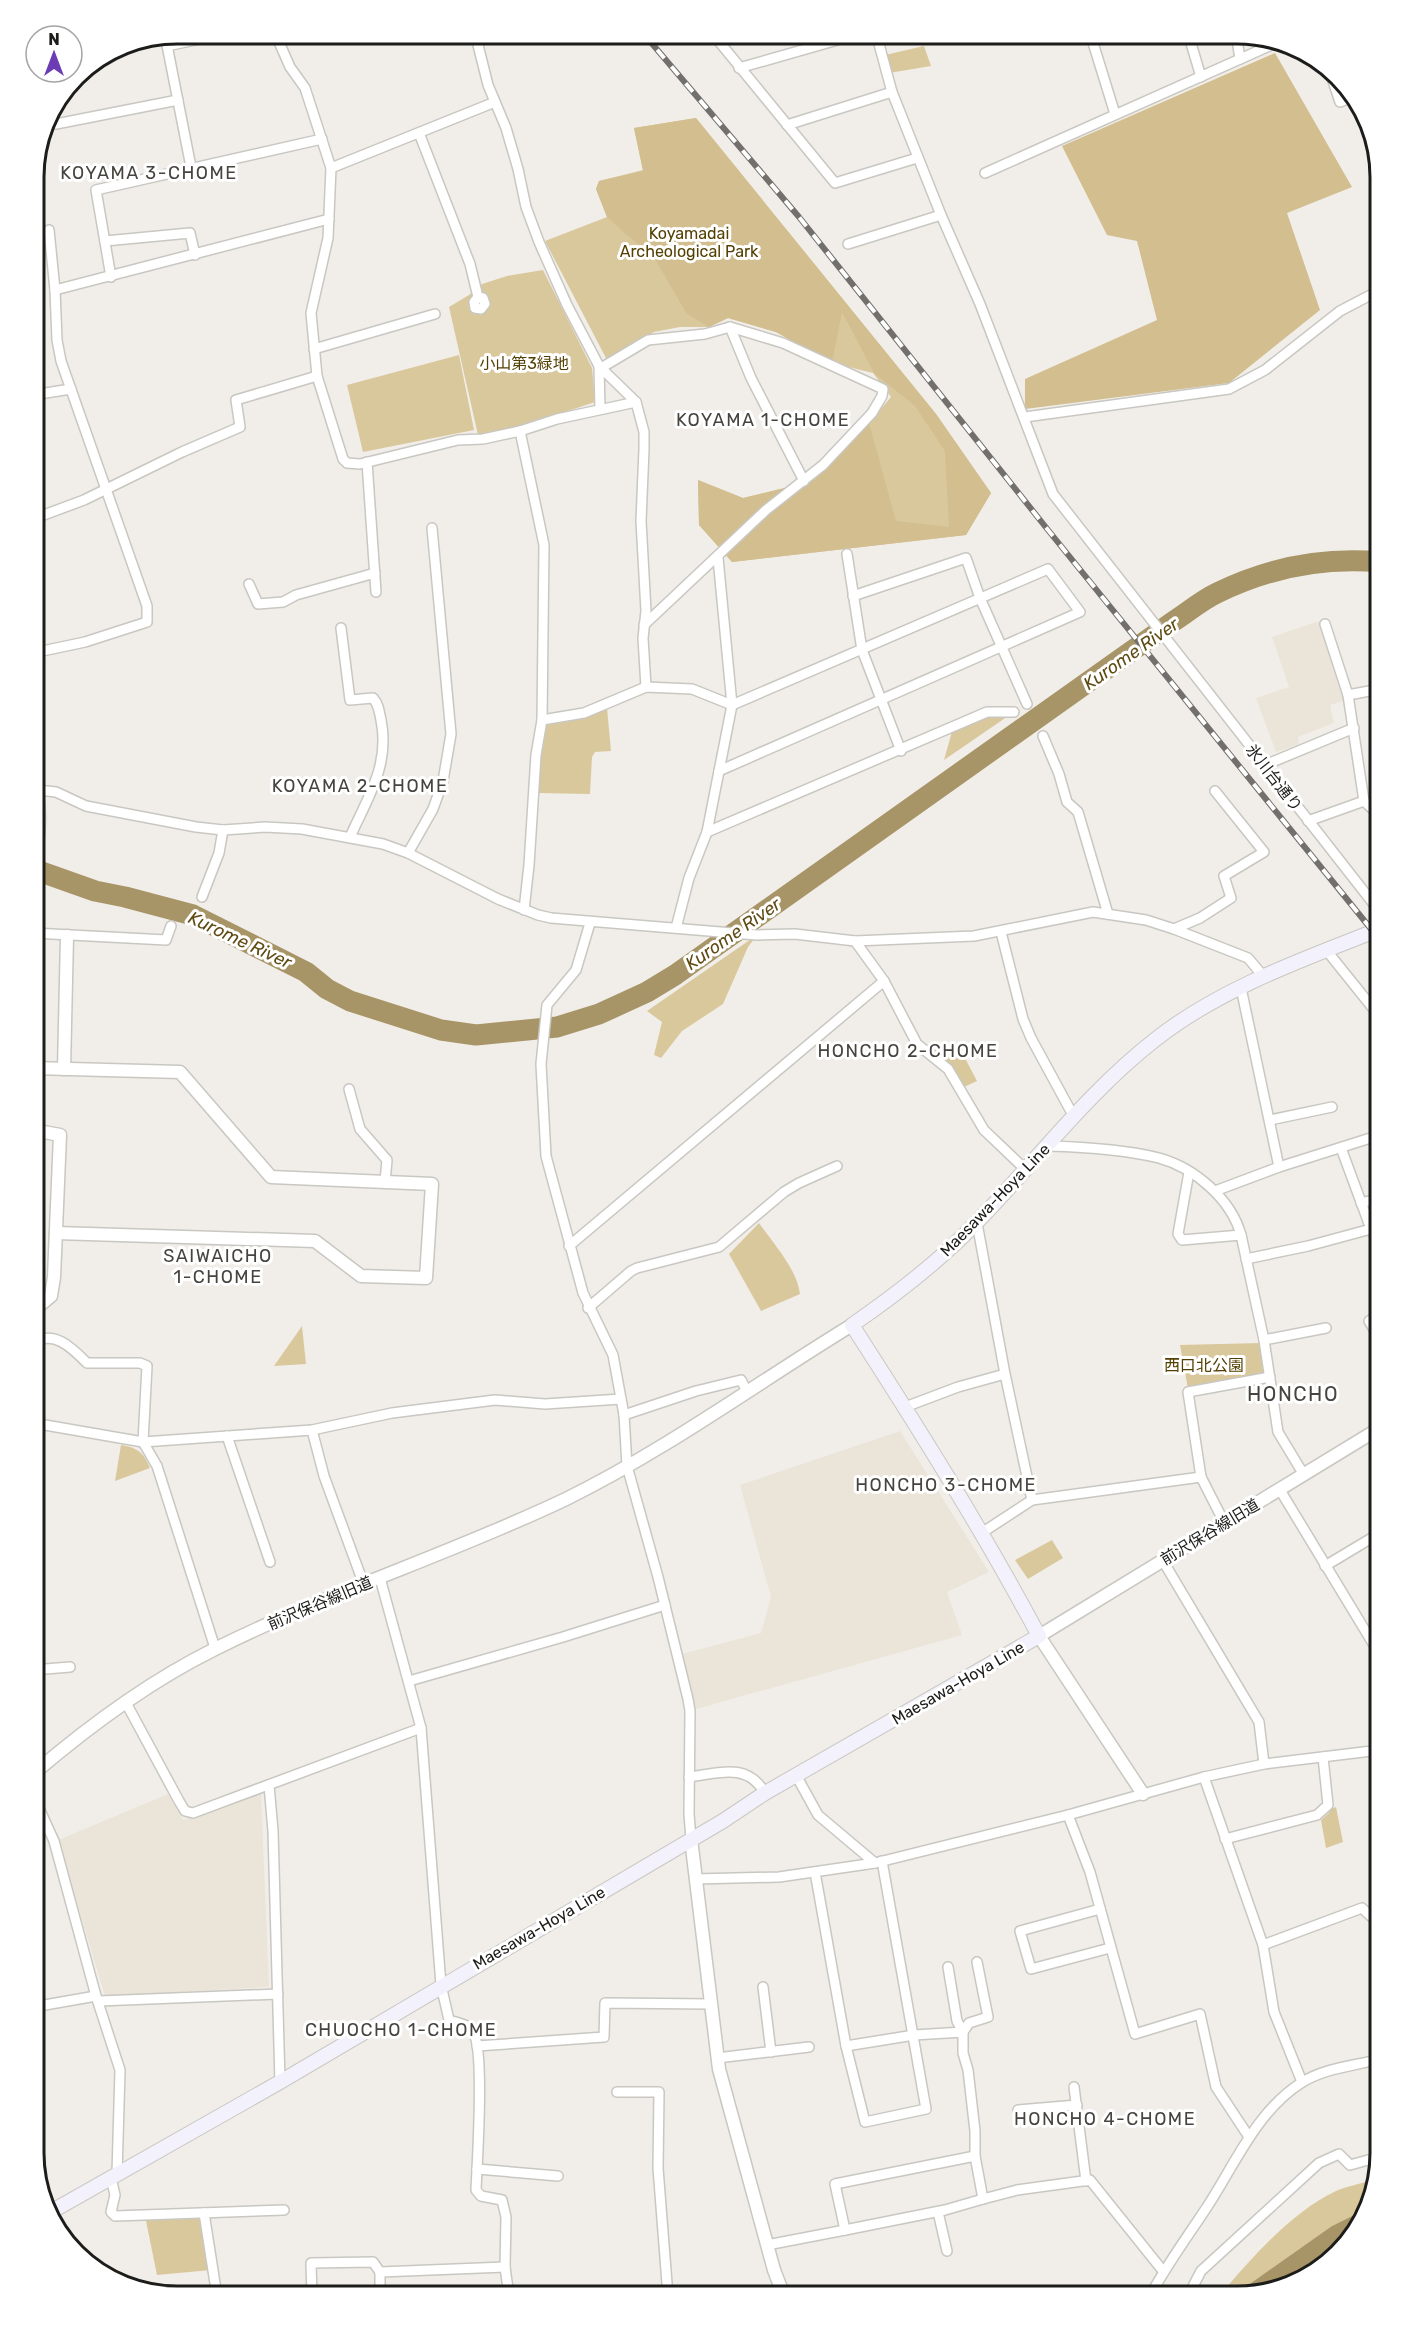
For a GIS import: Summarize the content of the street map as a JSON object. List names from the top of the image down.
{
  "streets": {
    "main road": ["Maesawa-Hoya Line"],
    "street": ["氷川台通り", "前沢保谷線旧道"]
  },
  "crossings": [
    ["Maesawa-Hoya Line", "前沢保谷線旧道"]
  ],
  "districts": [
    "KOYAMA 3-CHOME",
    "KOYAMA 1-CHOME",
    "KOYAMA 2-CHOME",
    "HONCHO 2-CHOME",
    "SAIWAICHO 1-CHOME",
    "HONCHO",
    "HONCHO 3-CHOME",
    "CHUOCHO 1-CHOME",
    "HONCHO 4-CHOME"
  ],
  "water": ["Kurome River"],
  "parks": ["Koyamadai Archeological Park", "小山第3緑地", "西口北公園"],
  "north": "top"
}
